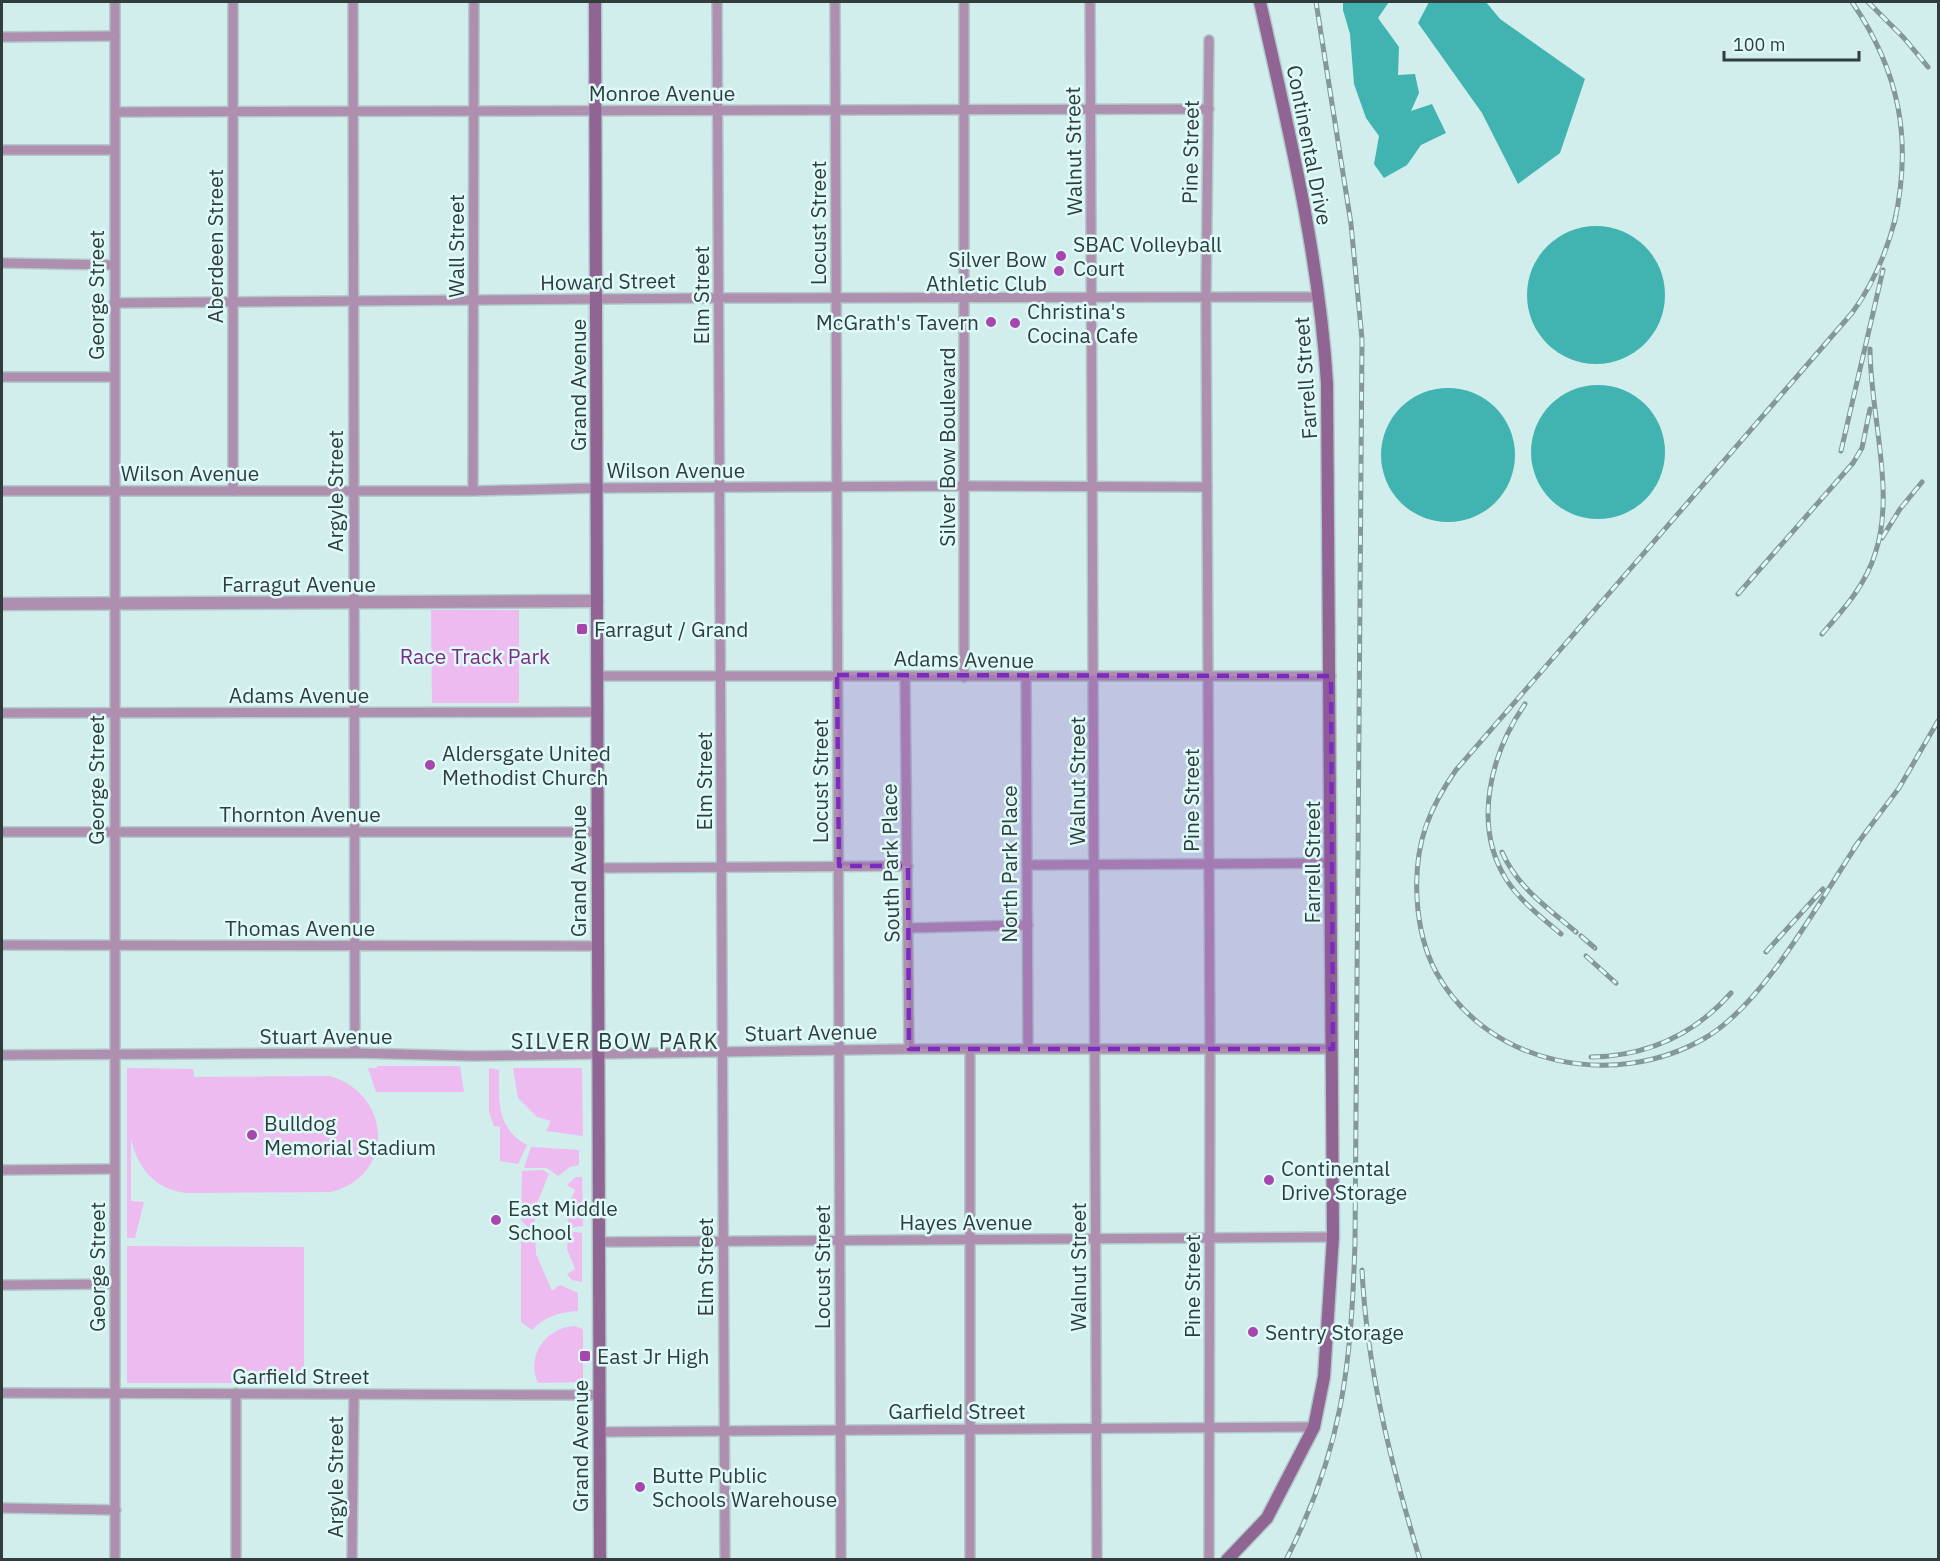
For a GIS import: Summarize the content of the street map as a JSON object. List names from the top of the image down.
{
  "streets": {
    "main road": ["Continental Drive", "Farrell Street", "Grand Avenue"],
    "street": [
      "Monroe Avenue",
      "Walnut Street",
      "Pine Street",
      "Locust Street",
      "Aberdeen Street",
      "Wall Street",
      "Howard Street",
      "George Street",
      "Elm Street",
      "Silver Bow Boulevard",
      "Wilson Avenue",
      "Argyle Street",
      "Farragut Avenue",
      "Adams Avenue",
      "Thornton Avenue",
      "South Park Place",
      "North Park Place",
      "Thomas Avenue",
      "Stuart Avenue",
      "Hayes Avenue",
      "Garfield Street"
    ]
  },
  "crossings": [
    ["Monroe Avenue", "Walnut Street"],
    ["Monroe Avenue", "Pine Street"],
    ["Monroe Avenue", "Locust Street"],
    ["Monroe Avenue", "Aberdeen Street"],
    ["Monroe Avenue", "Wall Street"],
    ["Monroe Avenue", "George Street"],
    ["Monroe Avenue", "Elm Street"],
    ["Monroe Avenue", "Grand Avenue"],
    ["Monroe Avenue", "Silver Bow Boulevard"],
    ["Monroe Avenue", "Argyle Street"],
    ["Continental Drive", "Howard Street"],
    ["Continental Drive", "Farrell Street"],
    ["Walnut Street", "Howard Street"],
    ["Walnut Street", "Wilson Avenue"],
    ["Walnut Street", "Adams Avenue"],
    ["Walnut Street", "Stuart Avenue"],
    ["Walnut Street", "Hayes Avenue"],
    ["Walnut Street", "Garfield Street"],
    ["Pine Street", "Howard Street"],
    ["Pine Street", "Wilson Avenue"],
    ["Pine Street", "Adams Avenue"],
    ["Pine Street", "Stuart Avenue"],
    ["Pine Street", "Hayes Avenue"],
    ["Pine Street", "Garfield Street"],
    ["Locust Street", "Howard Street"],
    ["Locust Street", "Wilson Avenue"],
    ["Locust Street", "Adams Avenue"],
    ["Locust Street", "Stuart Avenue"],
    ["Locust Street", "Hayes Avenue"],
    ["Locust Street", "Garfield Street"],
    ["Aberdeen Street", "Howard Street"],
    ["Aberdeen Street", "Wilson Avenue"],
    ["Wall Street", "Howard Street"],
    ["Wall Street", "Wilson Avenue"],
    ["Howard Street", "George Street"],
    ["Howard Street", "Elm Street"],
    ["Howard Street", "Farrell Street"],
    ["Howard Street", "Grand Avenue"],
    ["Howard Street", "Silver Bow Boulevard"],
    ["Howard Street", "Argyle Street"],
    ["George Street", "Wilson Avenue"],
    ["George Street", "Farragut Avenue"],
    ["George Street", "Adams Avenue"],
    ["George Street", "Thornton Avenue"],
    ["George Street", "Thomas Avenue"],
    ["George Street", "Stuart Avenue"],
    ["George Street", "Garfield Street"],
    ["Elm Street", "Wilson Avenue"],
    ["Elm Street", "Adams Avenue"],
    ["Elm Street", "Stuart Avenue"],
    ["Elm Street", "Hayes Avenue"],
    ["Elm Street", "Garfield Street"],
    ["Farrell Street", "Adams Avenue"],
    ["Farrell Street", "Stuart Avenue"],
    ["Farrell Street", "Hayes Avenue"],
    ["Farrell Street", "Garfield Street"],
    ["Grand Avenue", "Wilson Avenue"],
    ["Grand Avenue", "Farragut Avenue"],
    ["Grand Avenue", "Adams Avenue"],
    ["Grand Avenue", "Thornton Avenue"],
    ["Grand Avenue", "Thomas Avenue"],
    ["Grand Avenue", "Stuart Avenue"],
    ["Grand Avenue", "Hayes Avenue"],
    ["Grand Avenue", "Garfield Street"],
    ["Silver Bow Boulevard", "Wilson Avenue"],
    ["Silver Bow Boulevard", "Adams Avenue"],
    ["Wilson Avenue", "Argyle Street"],
    ["Argyle Street", "Farragut Avenue"],
    ["Argyle Street", "Adams Avenue"],
    ["Argyle Street", "Thornton Avenue"],
    ["Argyle Street", "Thomas Avenue"],
    ["Argyle Street", "Stuart Avenue"],
    ["Argyle Street", "Garfield Street"],
    ["Adams Avenue", "South Park Place"],
    ["Adams Avenue", "North Park Place"],
    ["South Park Place", "Stuart Avenue"],
    ["North Park Place", "Stuart Avenue"]
  ],
  "districts": ["SILVER BOW PARK"],
  "parks": ["Race Track Park"],
  "places": {
    "other": [
      "SBAC Volleyball Court",
      "Silver Bow Athletic Club",
      "McGrath's Tavern",
      "Christina's Cocina Cafe",
      "Aldersgate United Methodist Church",
      "Bulldog Memorial Stadium",
      "Continental Drive Storage",
      "East Middle School",
      "Sentry Storage",
      "Butte Public Schools Warehouse"
    ],
    "transit": ["Farragut / Grand", "East Jr High"]
  },
  "scale_bar": "100 m"
}
